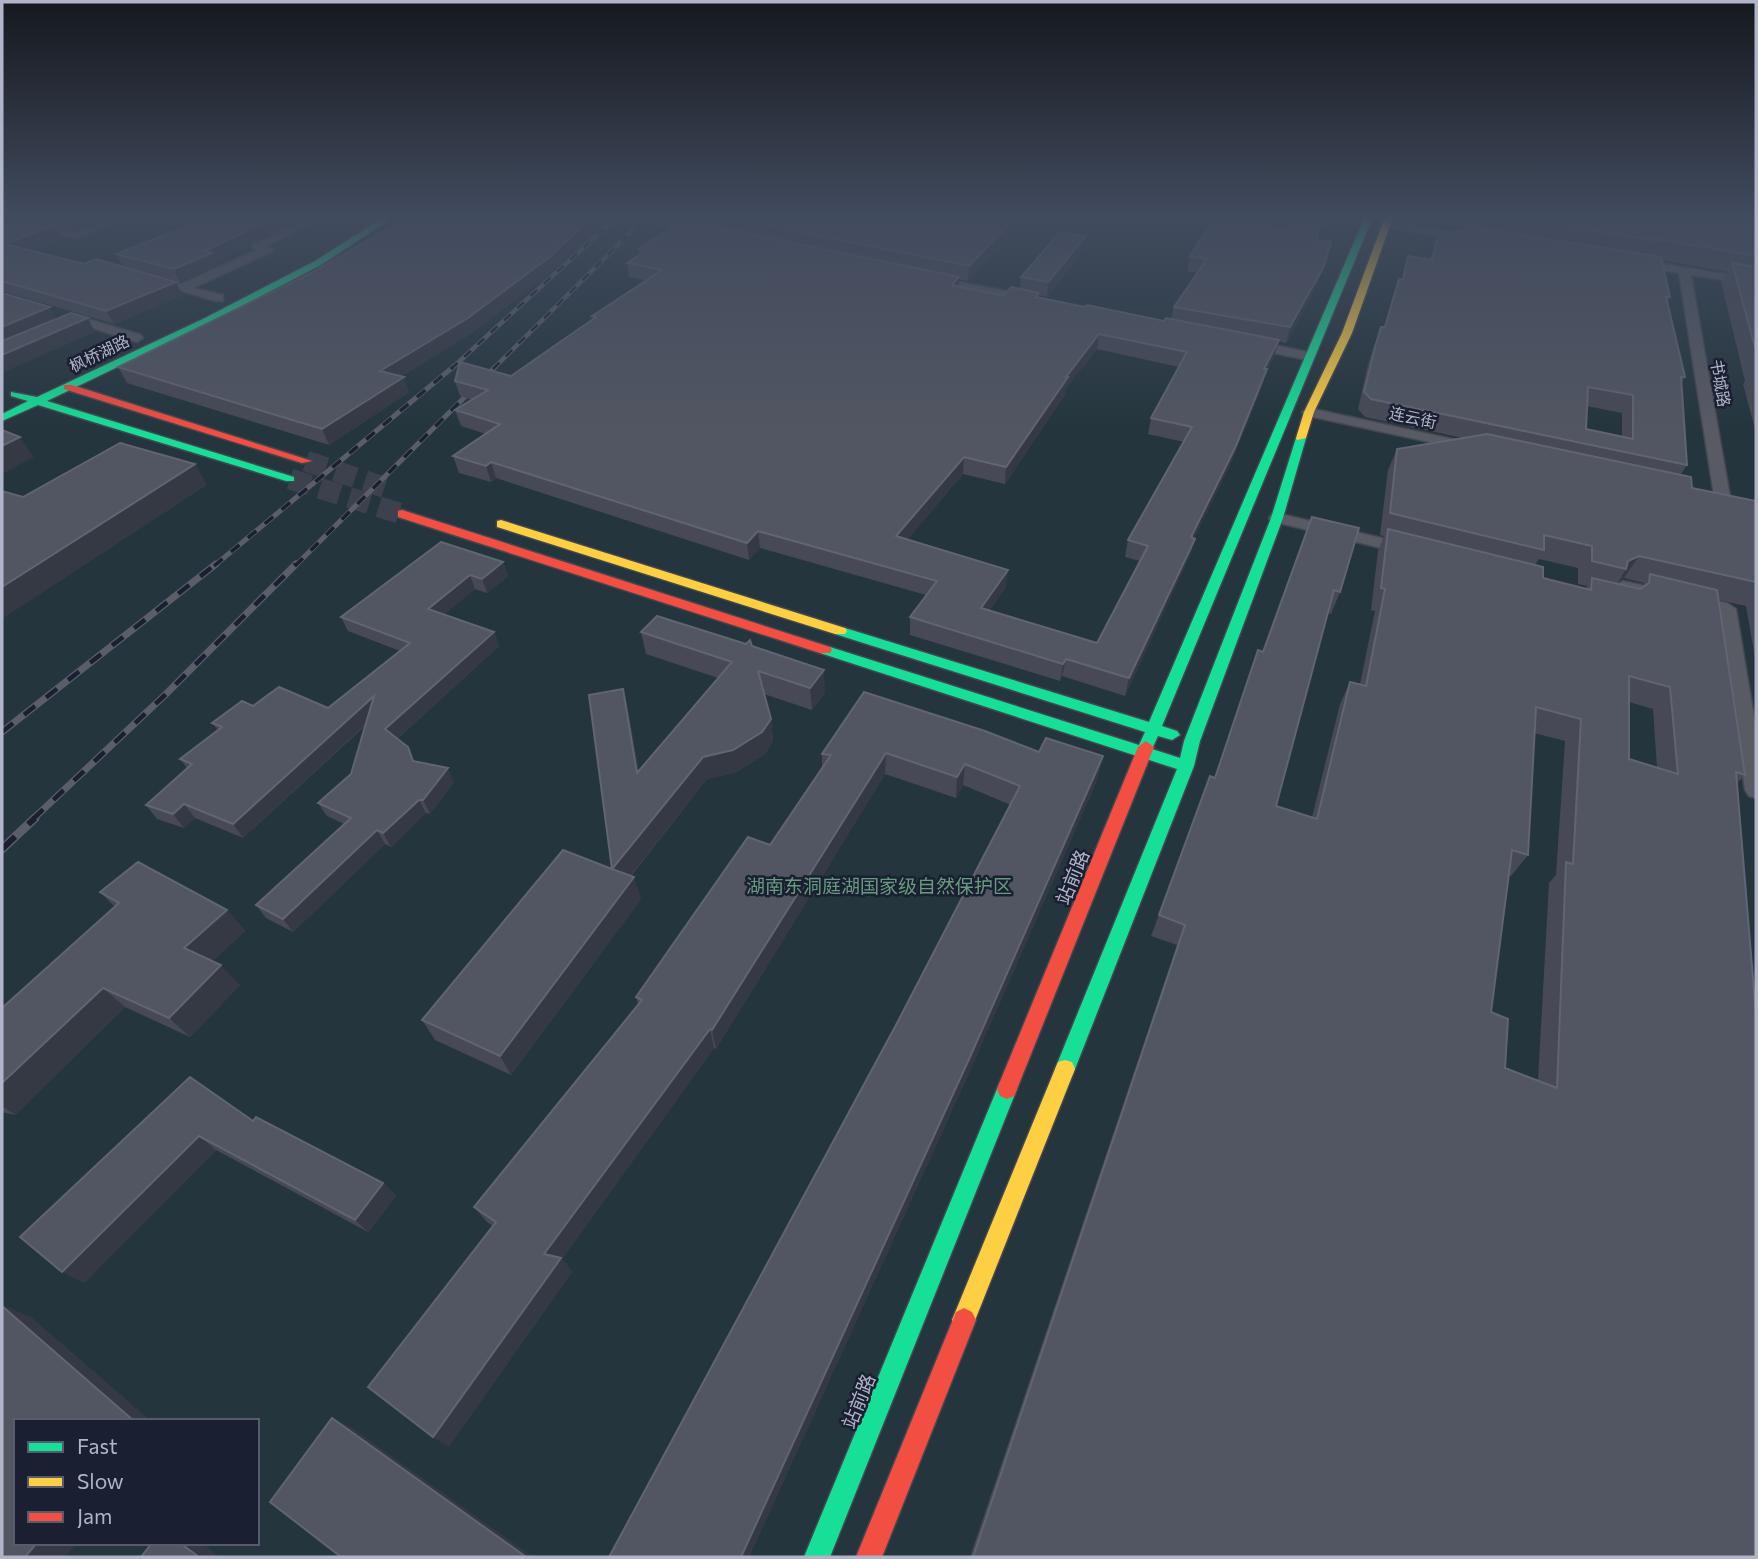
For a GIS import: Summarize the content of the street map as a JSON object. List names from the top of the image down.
{
  "streets": {
    "main road": ["枫桥湖路", "站前路"],
    "street": ["书城路", "连云街"]
  },
  "parks": ["湖南东洞庭湖国家级自然保护区"],
  "legend": ["Fast", "Slow", "Jam"]
}
